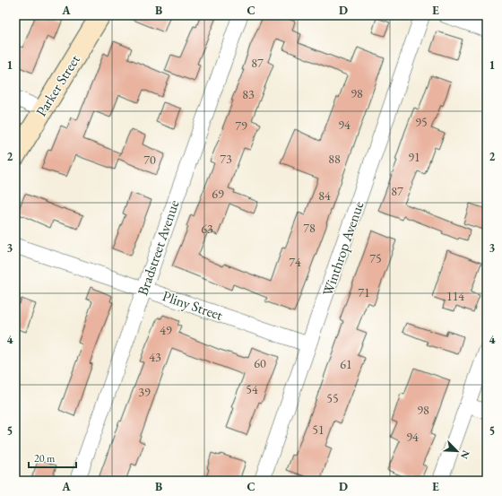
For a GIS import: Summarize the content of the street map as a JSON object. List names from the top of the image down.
{
  "streets": {
    "street": [
      "Parker Street",
      "Bradstreet Avenue",
      "Winthrop Avenue",
      "Pliny Street"
    ]
  },
  "crossings": [
    ["Bradstreet Avenue", "Pliny Street"],
    ["Winthrop Avenue", "Pliny Street"]
  ],
  "house_numbers": [
    "87",
    "98",
    "83",
    "95",
    "94",
    "79",
    "91",
    "73",
    "88",
    "70",
    "87",
    "69",
    "84",
    "78",
    "63",
    "75",
    "74",
    "71",
    "114",
    "49",
    "43",
    "60",
    "61",
    "54",
    "39",
    "55",
    "98",
    "51",
    "94"
  ],
  "scale_bar": "20 m",
  "north": "bottom right",
  "grid": {
    "columns": [
      "A",
      "B",
      "C",
      "D",
      "E"
    ],
    "rows": [
      "1",
      "2",
      "3",
      "4",
      "5"
    ]
  }
}
